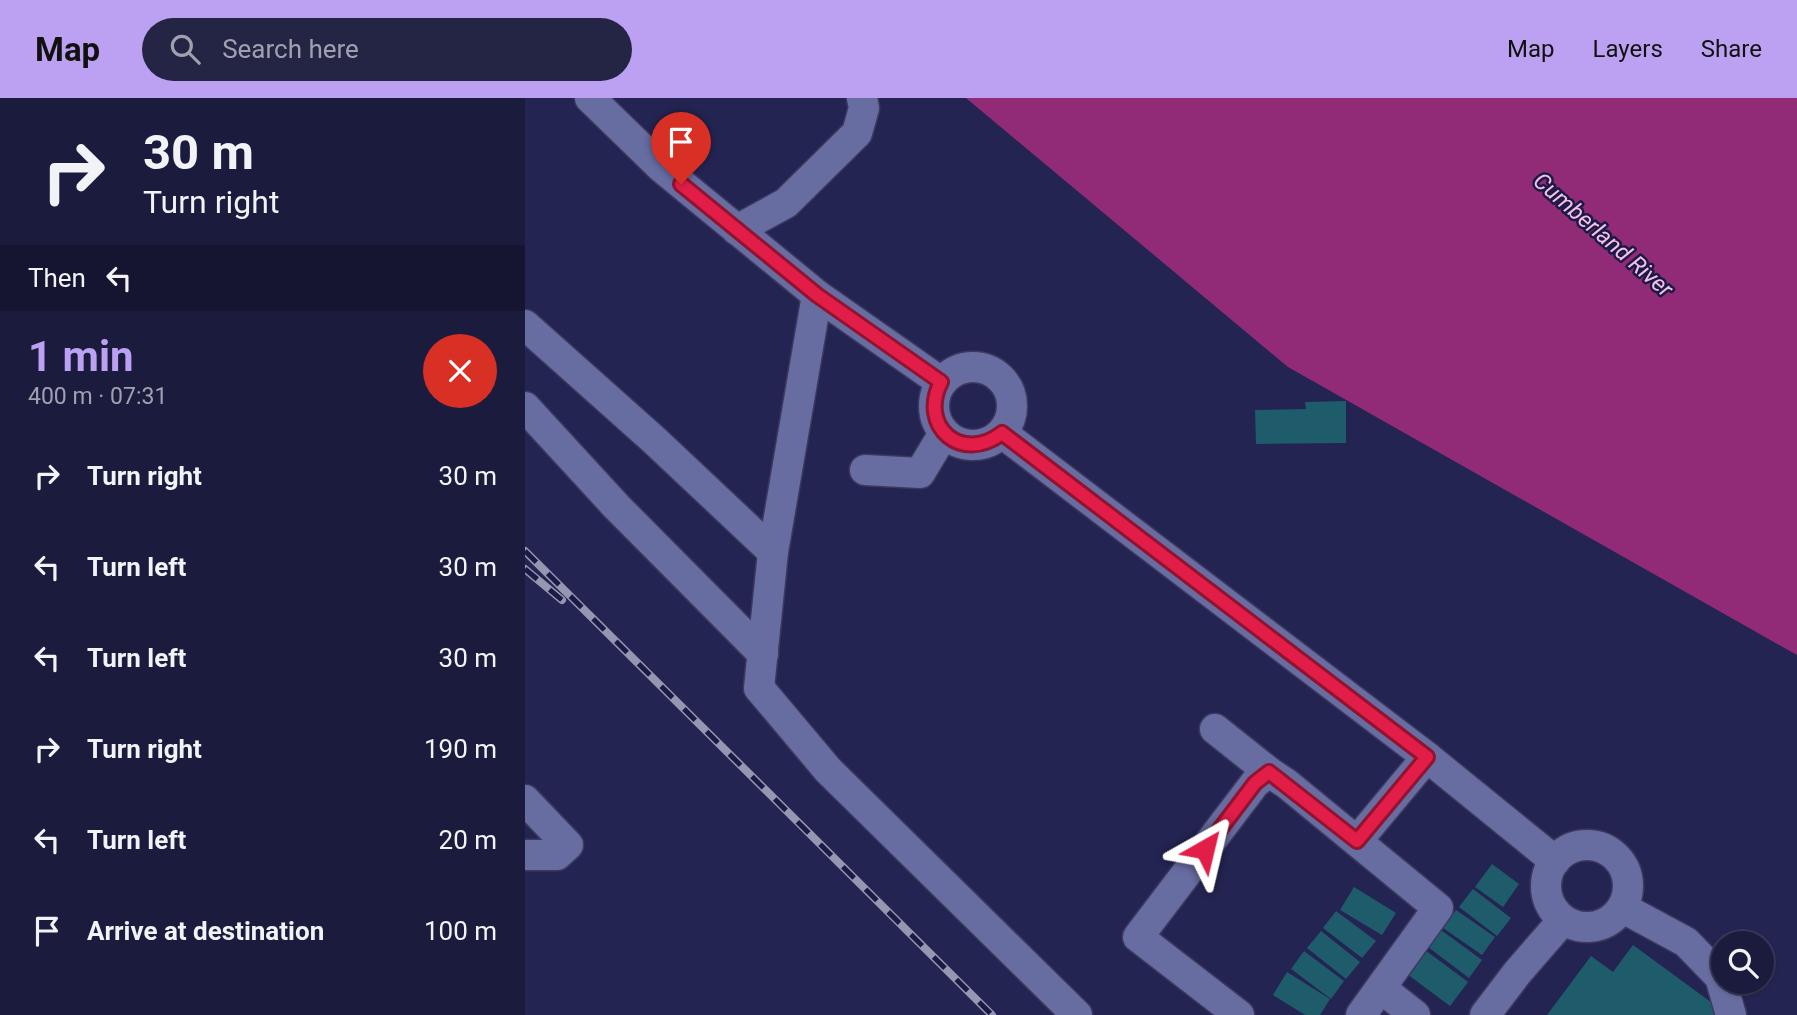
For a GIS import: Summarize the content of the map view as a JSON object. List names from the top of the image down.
{
  "water": ["Cumberland River"],
  "page": {
    "header": "Map",
    "search": "Search here",
    "nav": ["Map", "Layers", "Share"],
    "turn": ["30 m", "Turn right"],
    "then": "Then",
    "heading": ["1 min", "400 m · 07:31"],
    "list": [
      {
        "name": "Turn right",
        "value": "30 m"
      },
      {
        "name": "Turn left",
        "value": "30 m"
      },
      {
        "name": "Turn left",
        "value": "30 m"
      },
      {
        "name": "Turn right",
        "value": "190 m"
      },
      {
        "name": "Turn left",
        "value": "20 m"
      },
      {
        "name": "Arrive at destination",
        "value": "100 m"
      }
    ]
  }
}
